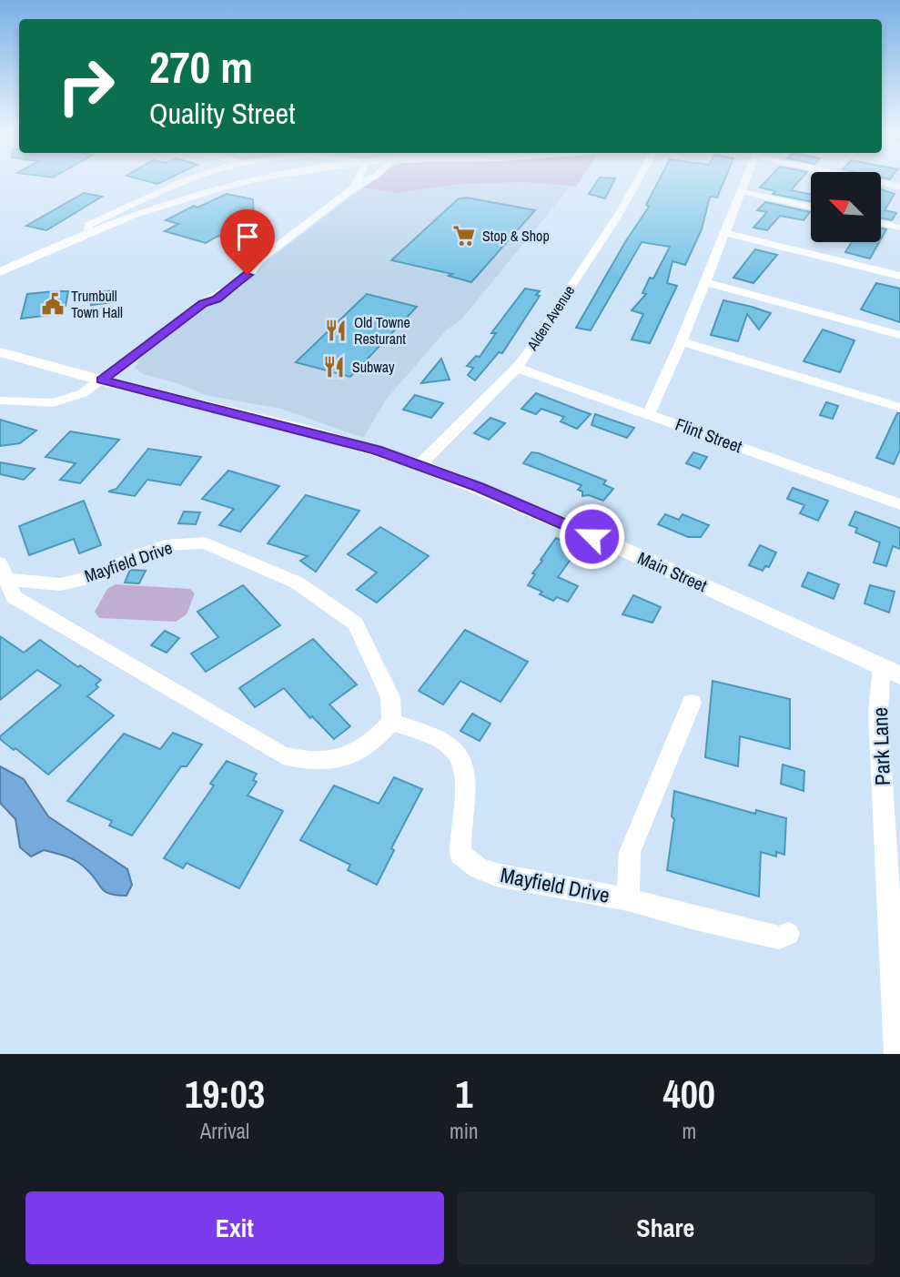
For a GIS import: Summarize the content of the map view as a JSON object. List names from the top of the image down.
{
  "streets": {
    "main road": ["Main Street"],
    "street": [
      "Alden Avenue",
      "Flint Street",
      "Mayfield Drive",
      "Park Lane"
    ]
  },
  "crossings": [
    ["Alden Avenue", "Flint Street"],
    ["Alden Avenue", "Main Street"],
    ["Main Street", "Park Lane"]
  ],
  "places": {
    "supermarket": ["Stop & Shop"],
    "public building": ["Trumbull Town Hall"],
    "restaurant": ["Old Towne Resturant", "Subway"]
  },
  "north": "top left",
  "page": {
    "turn": ["270 m", "Quality Street"],
    "eta": [
      "19:03",
      "Arrival",
      "1",
      "min",
      "400",
      "m"
    ],
    "buttons": ["Exit", "Share"]
  }
}
